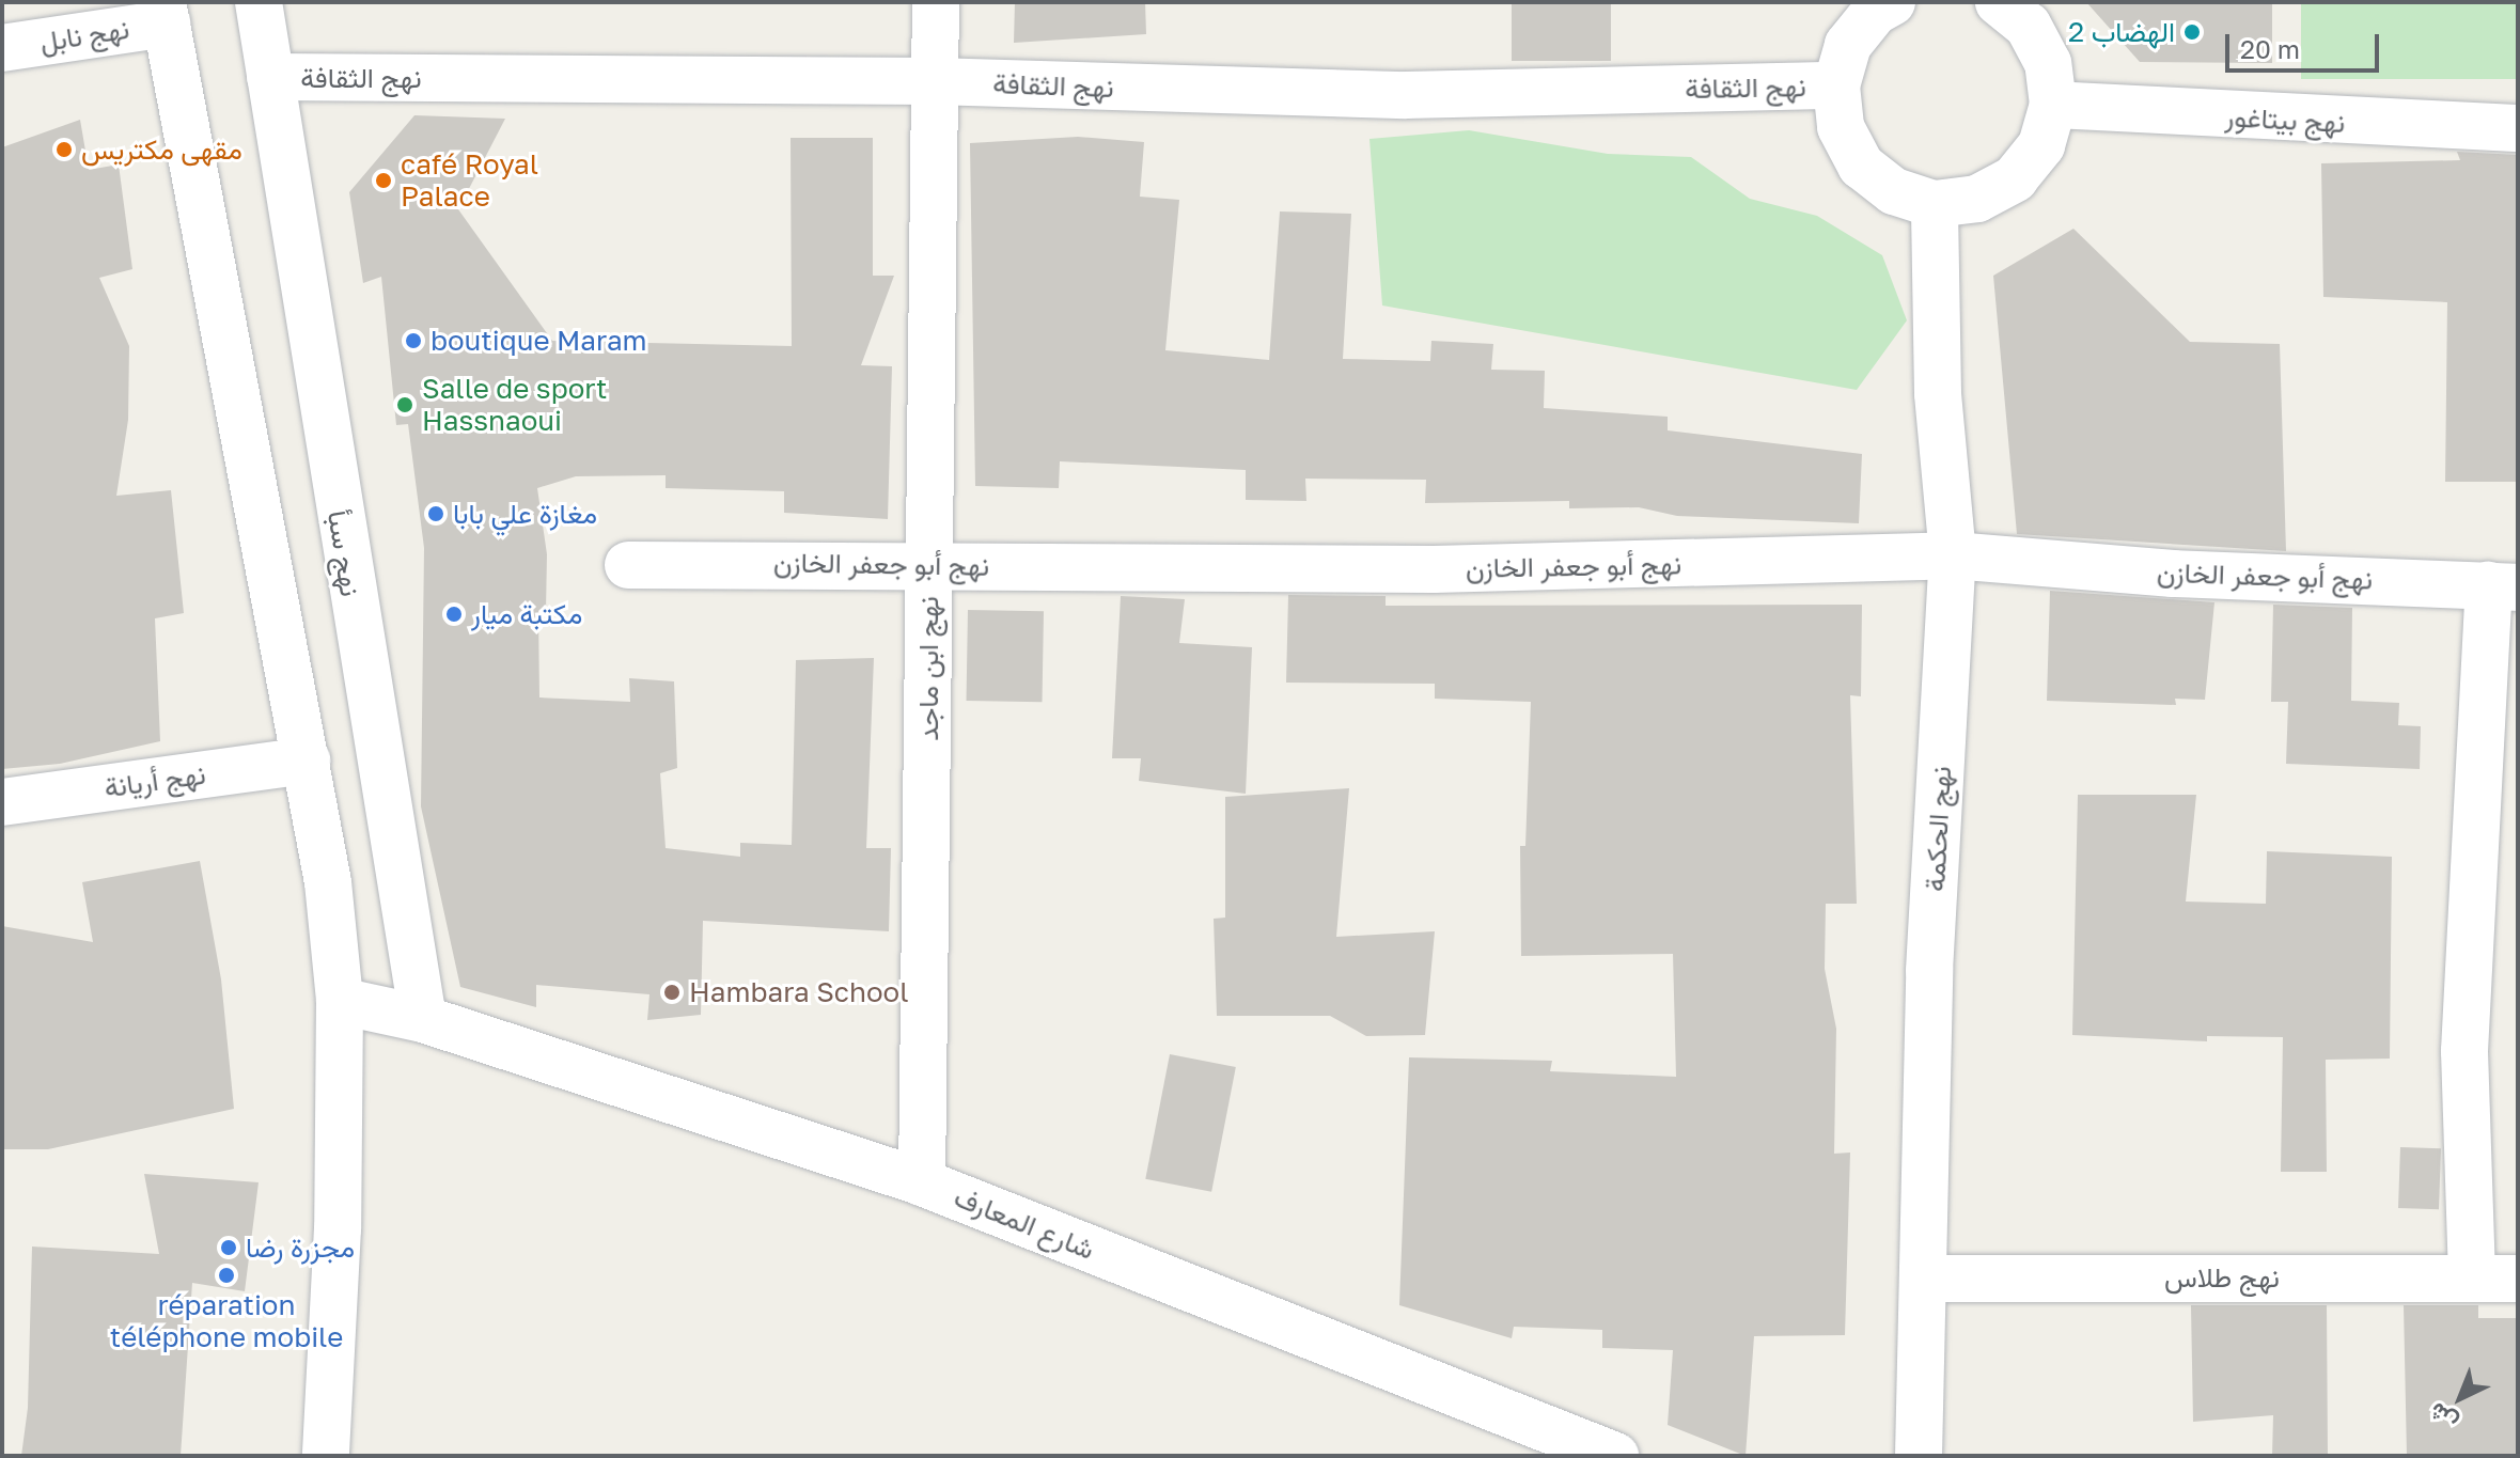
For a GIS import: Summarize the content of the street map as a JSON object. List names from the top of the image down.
{
  "streets": {
    "street": [
      "نهج نابل",
      "نهج الثقافة",
      "نهج بيتاغور",
      "نهج سبأ",
      "نهج أبو جعفر الخازن",
      "نهج ابن ماجد",
      "نهج أريانة",
      "نهج الحكمة",
      "شارع المعارف",
      "نهج طلاس"
    ]
  },
  "crossings": [
    ["نهج الثقافة", "نهج سبأ"],
    ["نهج الثقافة", "نهج ابن ماجد"],
    ["نهج سبأ", "شارع المعارف"],
    ["نهج أبو جعفر الخازن", "نهج ابن ماجد"],
    ["نهج أبو جعفر الخازن", "نهج الحكمة"],
    ["نهج ابن ماجد", "شارع المعارف"],
    ["نهج الحكمة", "نهج طلاس"]
  ],
  "places": [
    "الهضاب 2",
    "مقهى مكتريس",
    "café Royal Palace",
    "boutique Maram",
    "Salle de sport Hassnaoui",
    "مغازة علي بابا",
    "مكتبة ميار",
    "Hambara School",
    "مجزرة رضا",
    "réparation téléphone mobile"
  ],
  "scale_bar": "20 m",
  "north": "bottom left"
}
